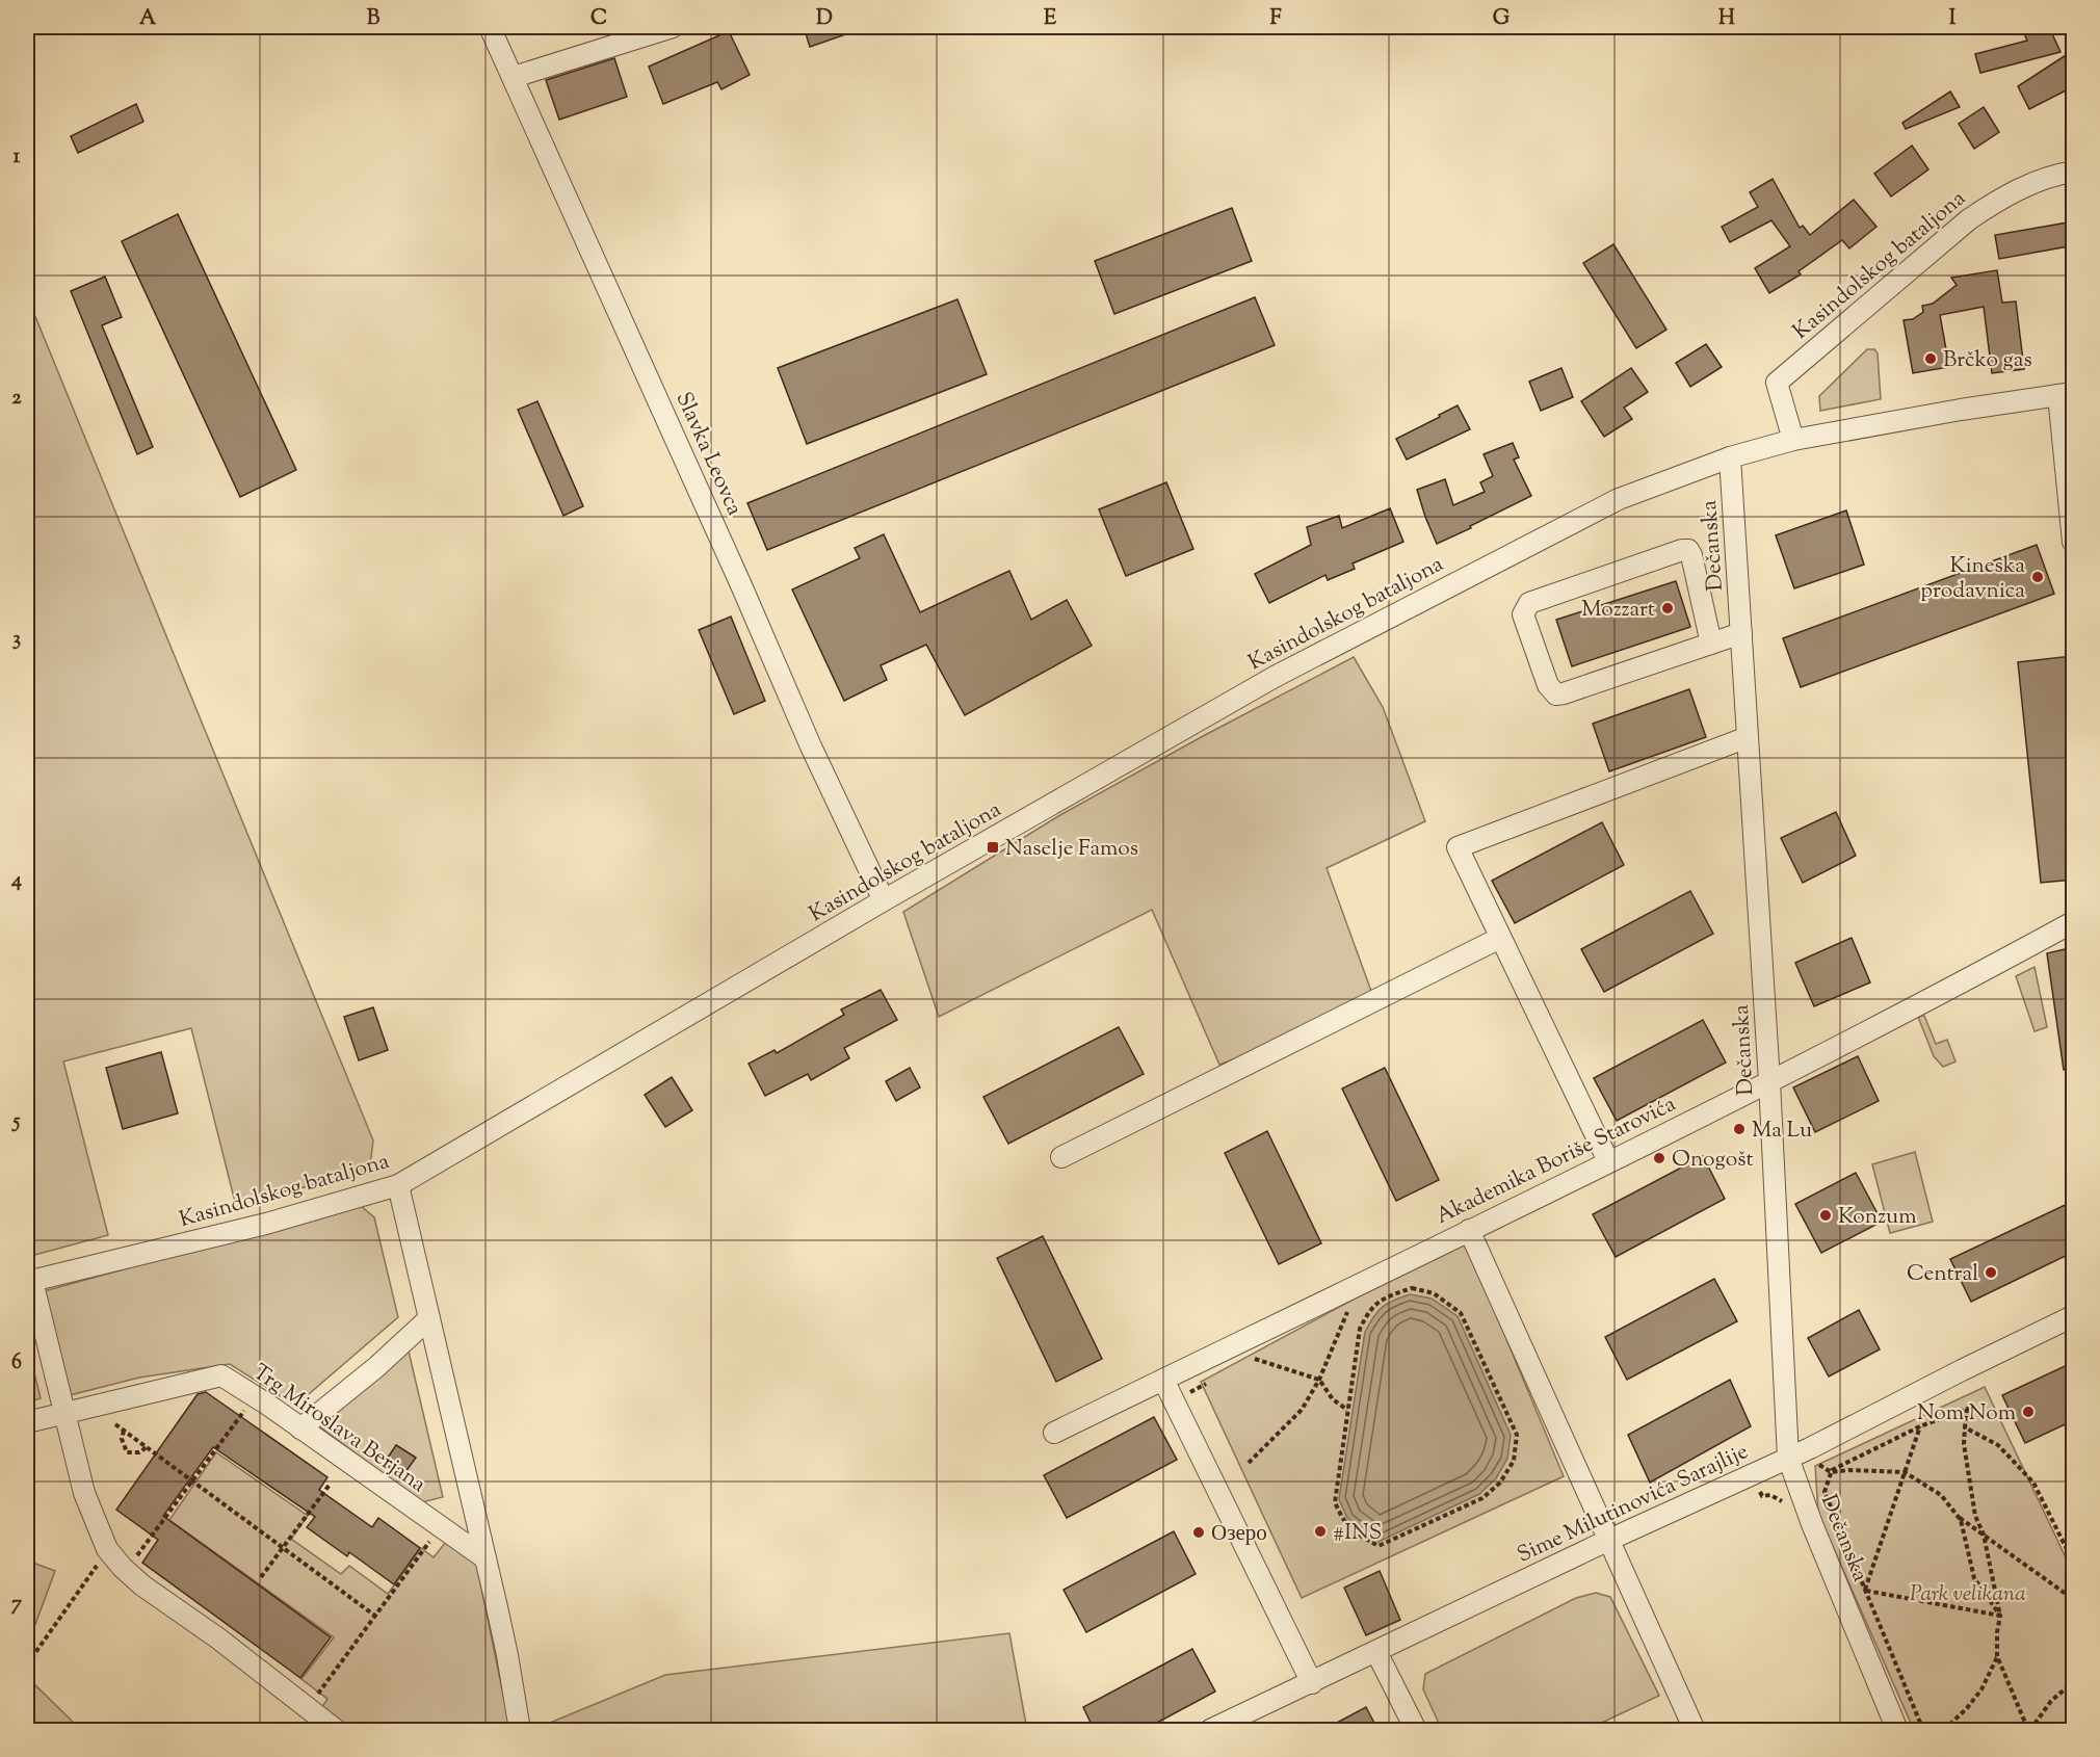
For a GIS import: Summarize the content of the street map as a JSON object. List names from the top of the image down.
{
  "streets": {
    "street": [
      "Kasindolskog bataljona",
      "Slavka Leovca",
      "Dečanska",
      "Akademika Boriše Starovića",
      "Trg Miroslava Berjana",
      "Sime Milutinovića Sarajlije"
    ]
  },
  "crossings": [
    ["Kasindolskog bataljona", "Slavka Leovca"],
    ["Kasindolskog bataljona", "Dečanska"],
    ["Dečanska", "Akademika Boriše Starovića"],
    ["Dečanska", "Sime Milutinovića Sarajlije"]
  ],
  "parks": ["Park velikana"],
  "places": {
    "other": [
      "Brčko gas",
      "Kineska prodavnica",
      "Mozzart",
      "Ma Lu",
      "Onogošt",
      "Konzum",
      "Central",
      "Nom Nom",
      "#INS",
      "Озеро"
    ],
    "transit": ["Naselje Famos"]
  },
  "grid": {
    "columns": [
      "A",
      "B",
      "C",
      "D",
      "E",
      "F",
      "G",
      "H",
      "I"
    ],
    "rows": [
      "1",
      "2",
      "3",
      "4",
      "5",
      "6",
      "7"
    ]
  }
}
